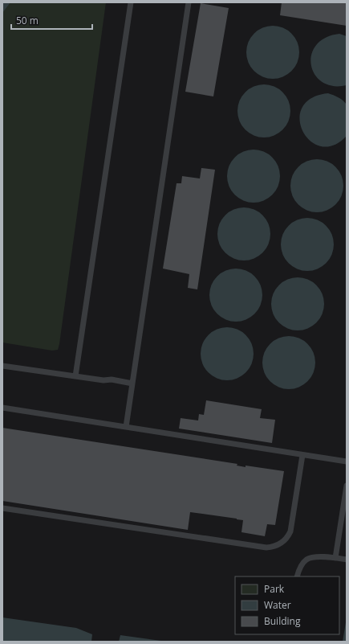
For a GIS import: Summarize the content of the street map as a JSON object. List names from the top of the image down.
{
  "legend": ["Park", "Water", "Building"],
  "scale_bar": "50 m"
}
